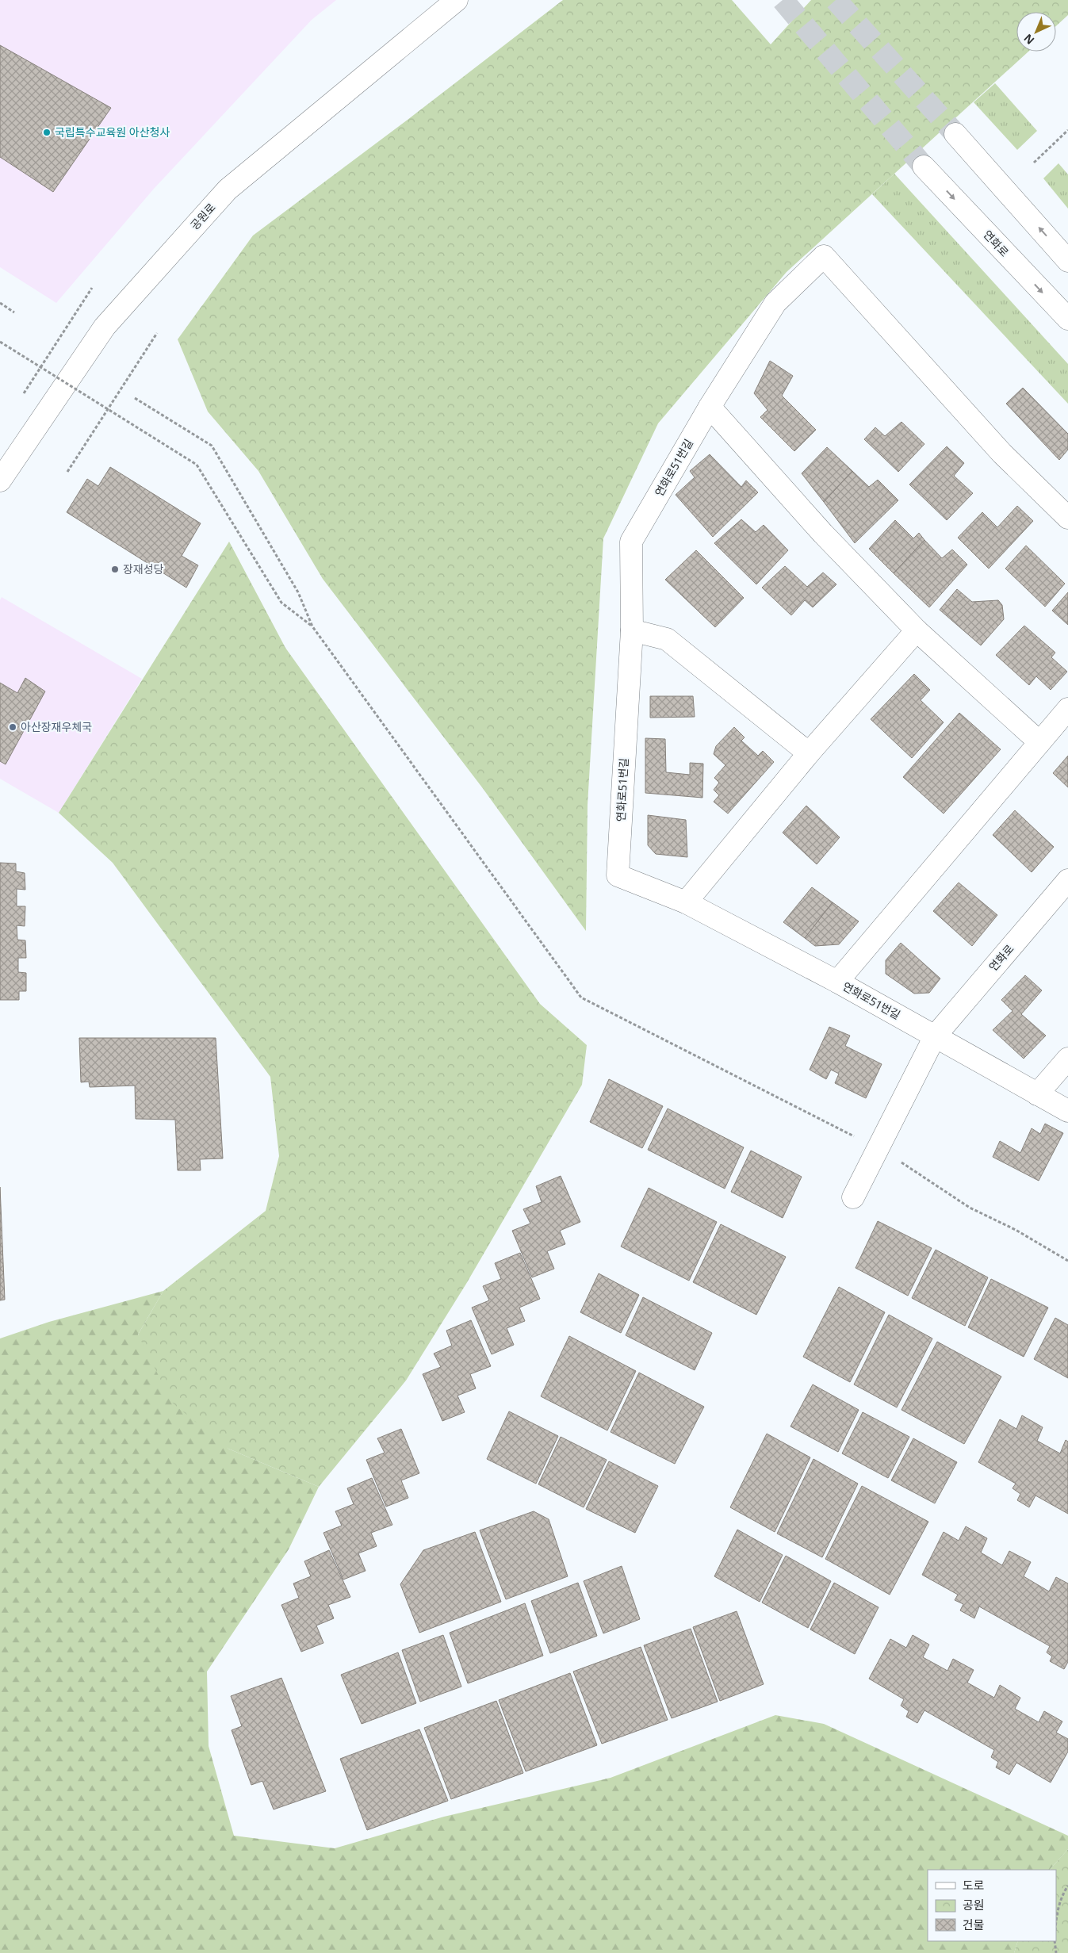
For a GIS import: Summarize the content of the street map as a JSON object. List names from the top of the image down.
{
  "streets": {
    "street": ["공원로", "연화로", "연화로51번길"]
  },
  "crossings": [
    ["연화로", "연화로51번길"]
  ],
  "places": ["국립특수교육원 아산청사", "장재성당", "아산장재우체국"],
  "legend": ["도로", "공원", "건물"],
  "north": "bottom left"
}
